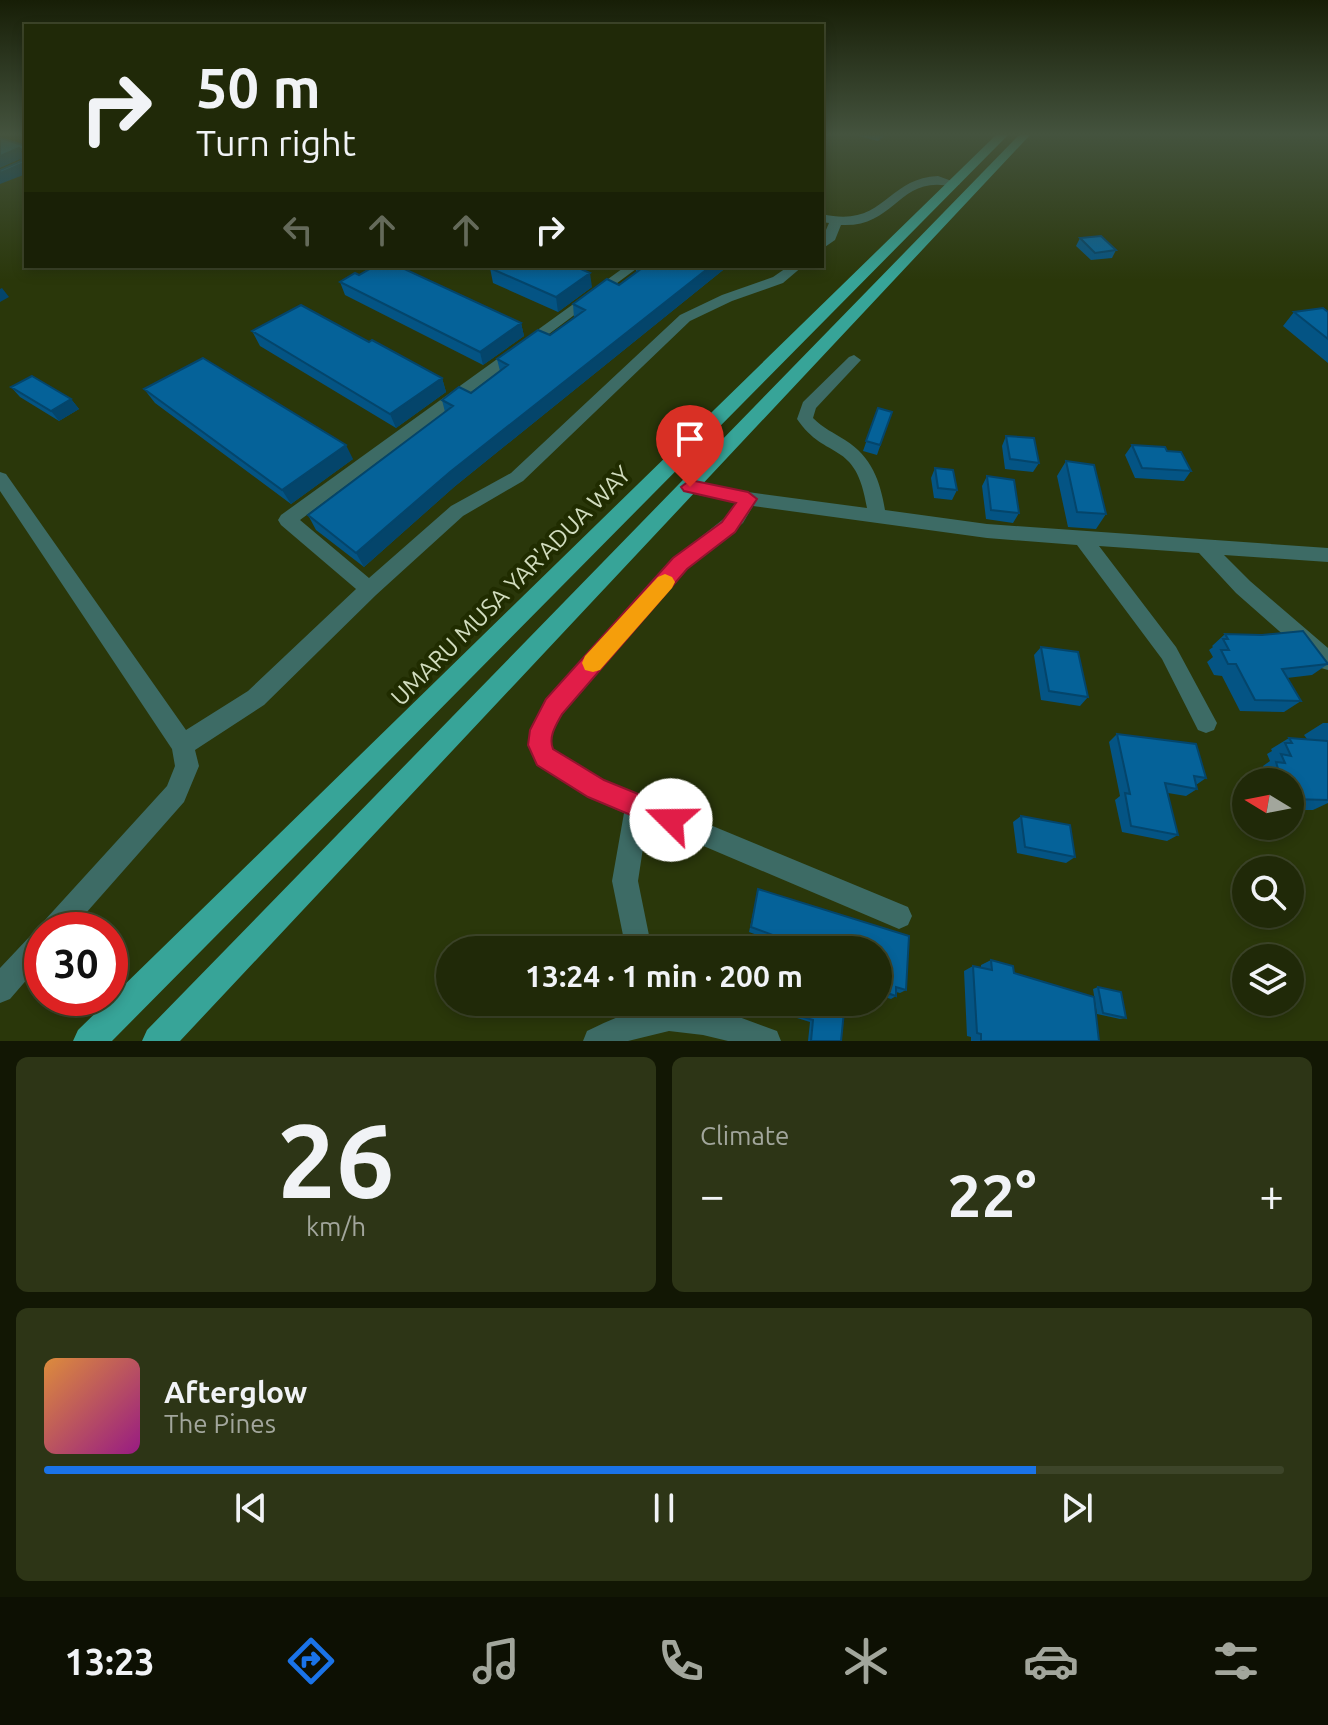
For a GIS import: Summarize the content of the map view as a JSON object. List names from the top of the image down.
{
  "streets": {
    "main road": ["UMARU MUSA YAR'ADUA WAY"]
  },
  "north": "left",
  "page": {
    "turn": ["50 m", "Turn right"],
    "limit": "30",
    "trip": "13:24 · 1 min · 200 m",
    "tile": [
      ["26", "km/h"],
      "Climate"
    ],
    "heat": ["−", "22°", "+"],
    "song": ["Afterglow", "The Pines"],
    "tabs": "13:23"
  }
}
